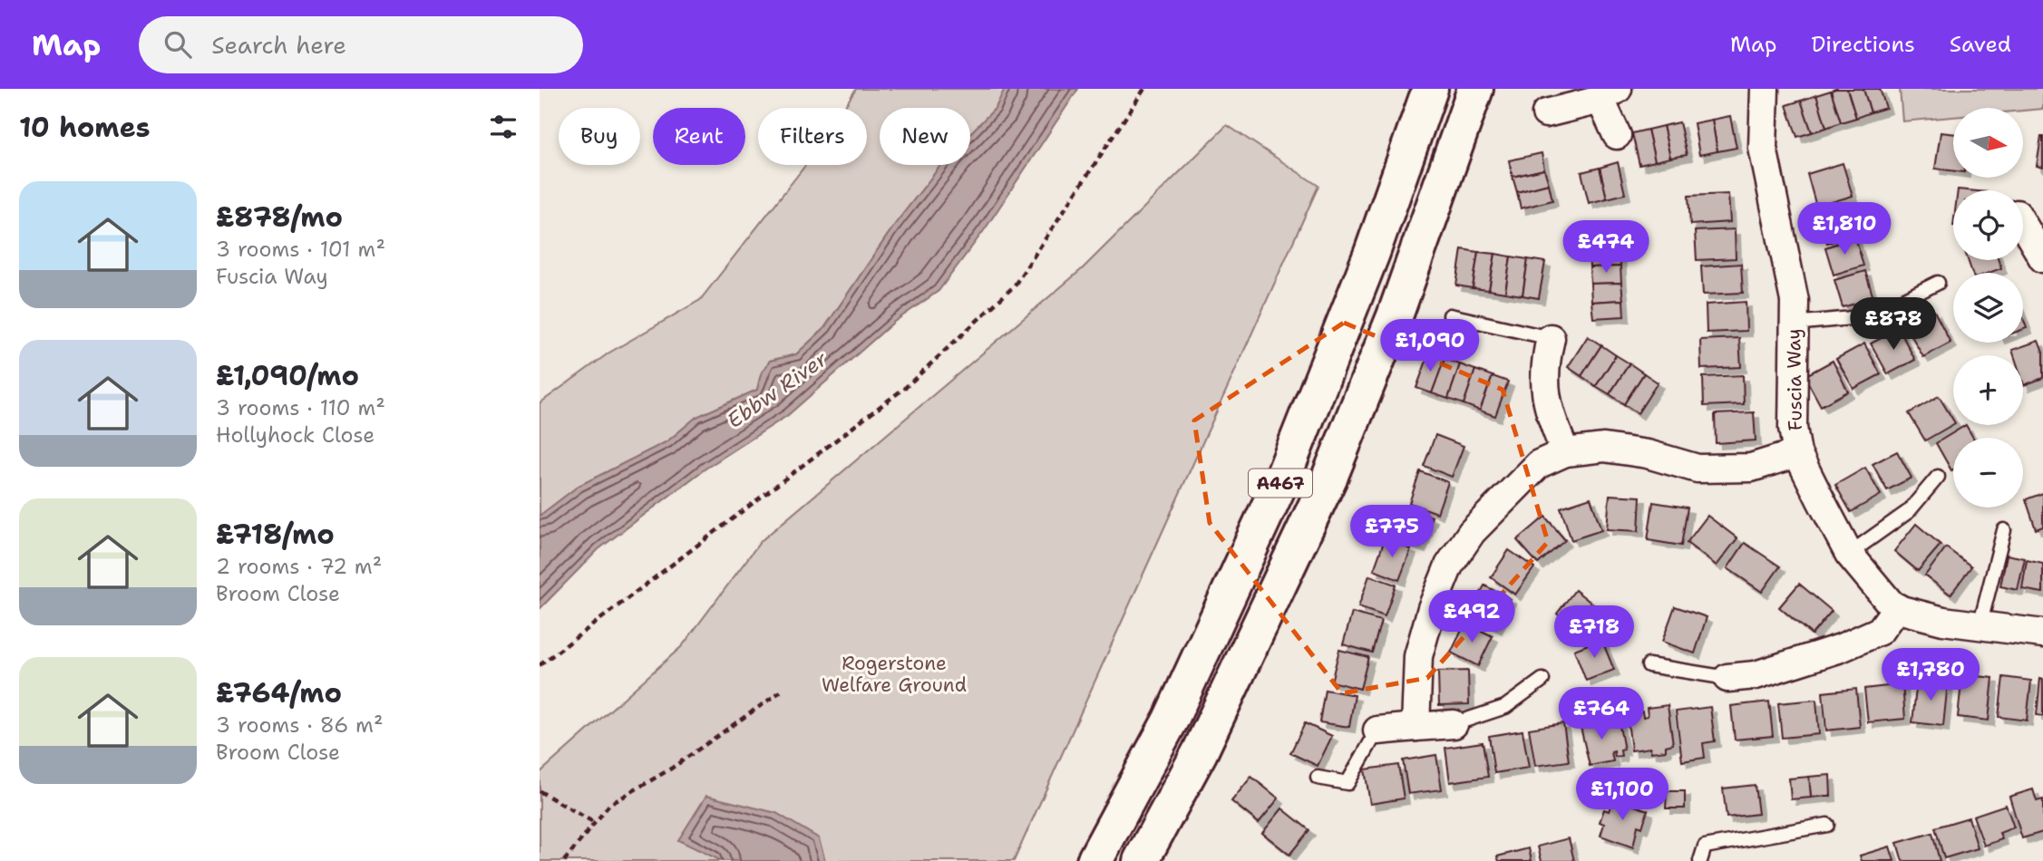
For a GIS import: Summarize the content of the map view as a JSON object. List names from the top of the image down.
{
  "streets": {
    "main road": ["A467"],
    "street": ["Fuscia Way"]
  },
  "water": ["Ebbw River"],
  "parks": ["Rogerstone Welfare Ground"],
  "north": "right",
  "page": {
    "header": "Map",
    "search": "Search here",
    "nav": ["Map", "Directions", "Saved"],
    "heading": "10 homes",
    "map_buttons": ["+", "−"],
    "chip": [
      "Buy",
      "Rent",
      "Filters",
      "New"
    ],
    "list": [
      {
        "name": "£878/mo",
        "note": "3 rooms · 101 m² · Fuscia Way"
      },
      {
        "name": "£1,090/mo",
        "note": "3 rooms · 110 m² · Hollyhock Close"
      },
      {
        "name": "£718/mo",
        "note": "2 rooms · 72 m² · Broom Close"
      },
      {
        "name": "£764/mo",
        "note": "3 rooms · 86 m² · Broom Close"
      }
    ],
    "price": [
      "£1,810",
      "£474",
      "£878",
      "£1,090",
      "£775",
      "£492",
      "£718",
      "£1,780",
      "£764",
      "£1,100"
    ]
  }
}
